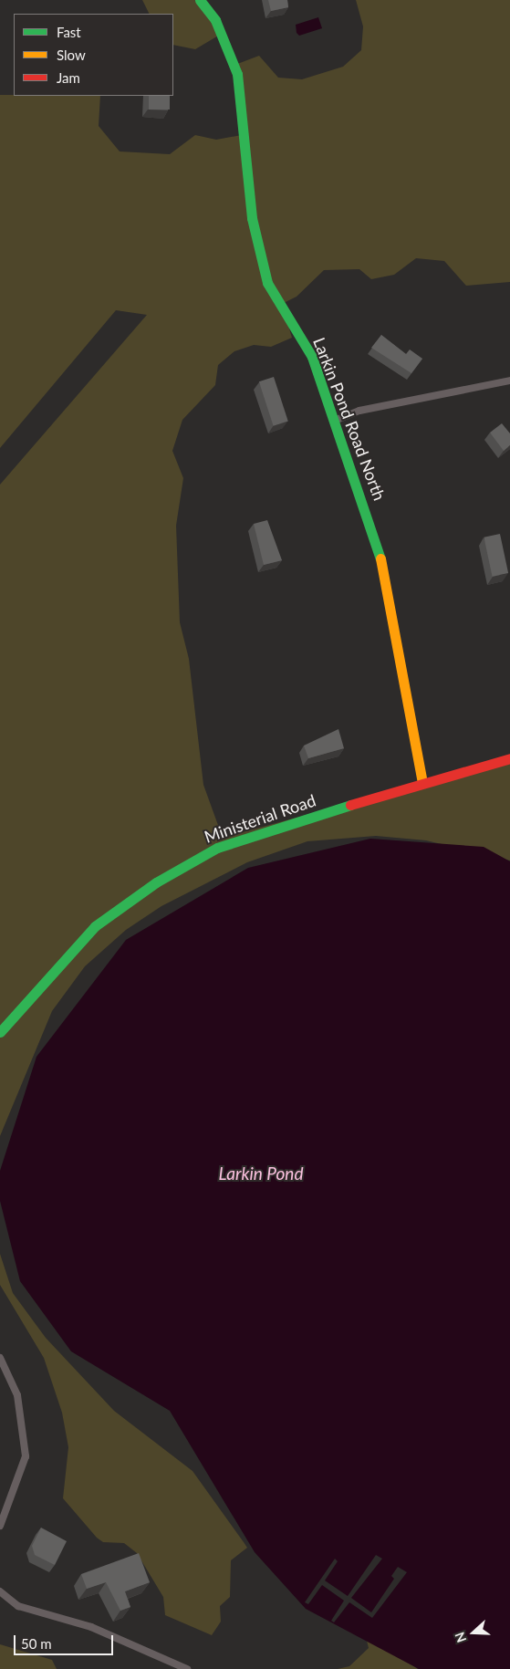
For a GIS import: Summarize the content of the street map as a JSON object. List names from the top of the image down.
{
  "streets": {
    "street": ["Larkin Pond Road North", "Ministerial Road"]
  },
  "crossings": [
    ["Larkin Pond Road North", "Ministerial Road"]
  ],
  "water": ["Larkin Pond"],
  "legend": ["Fast", "Slow", "Jam"],
  "scale_bar": "50 m",
  "north": "left"
}
